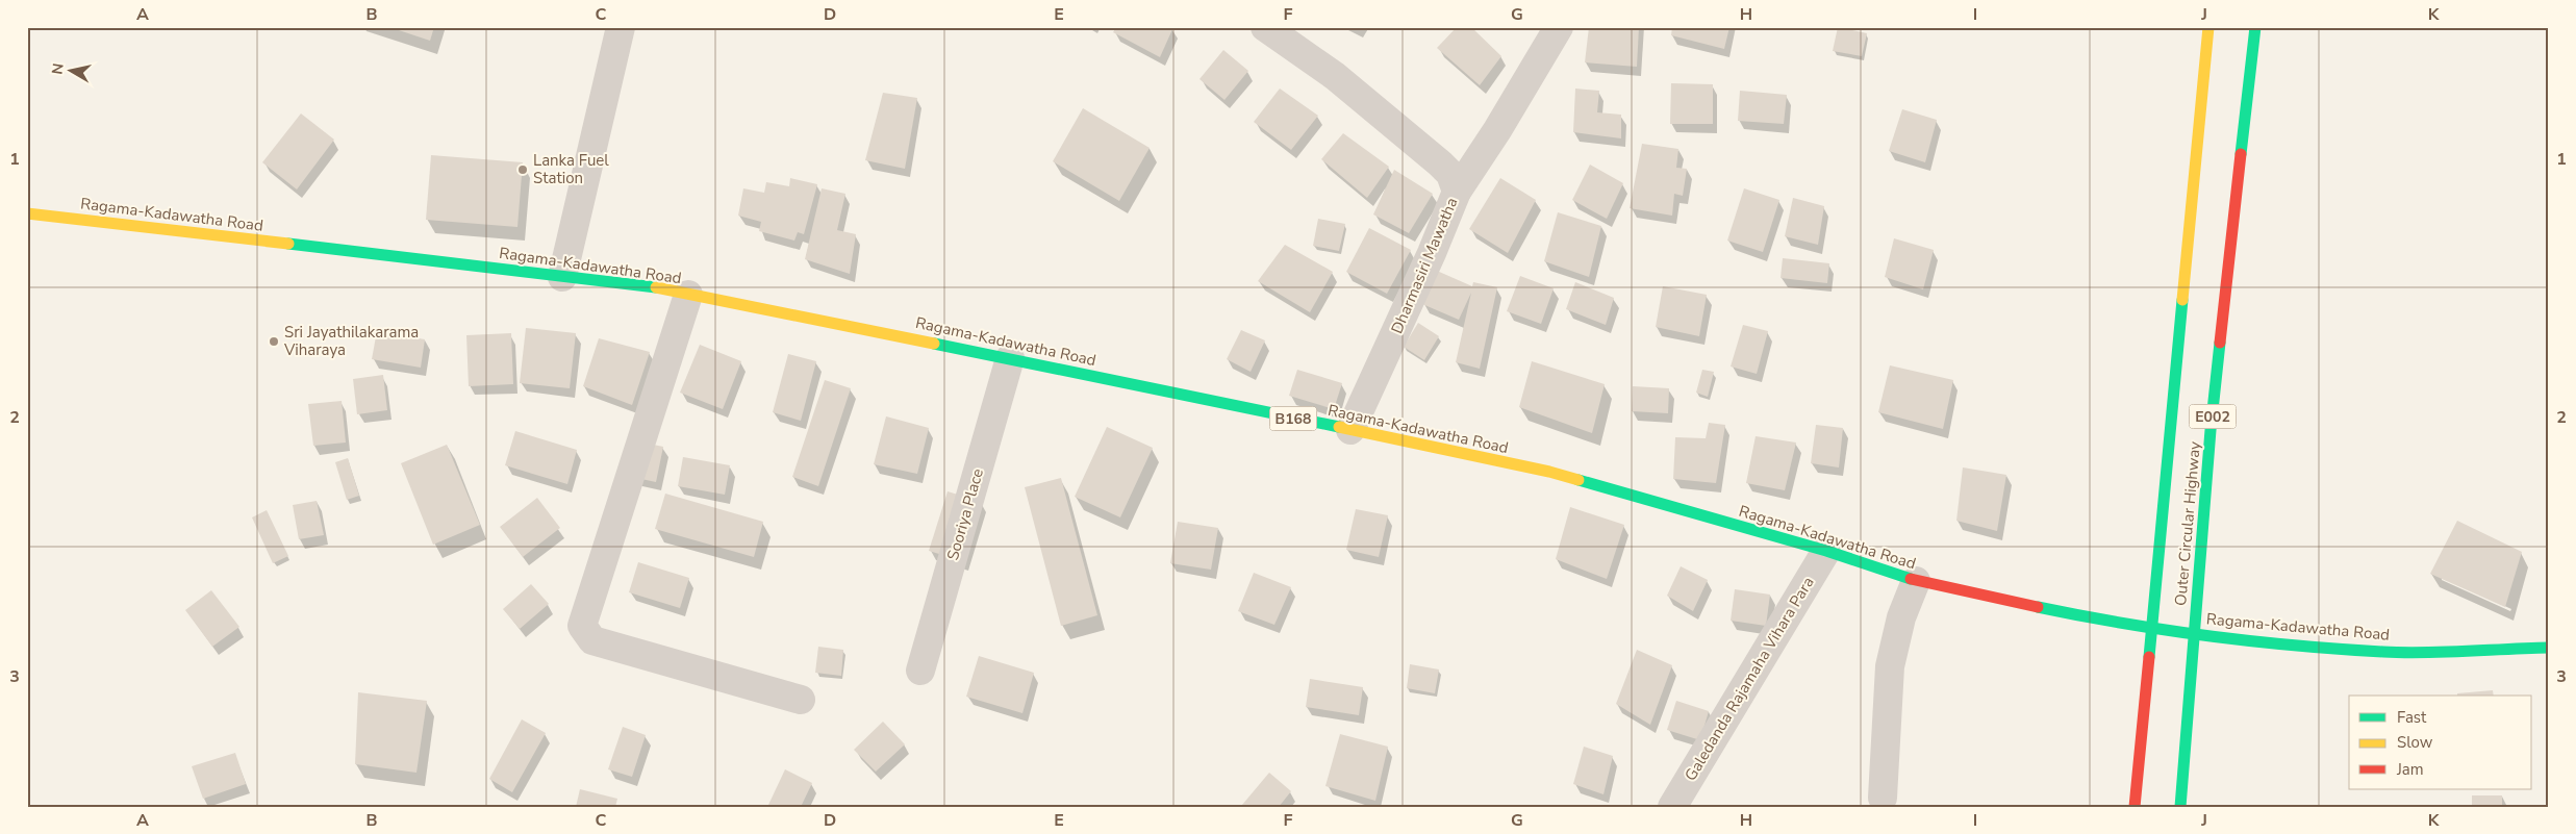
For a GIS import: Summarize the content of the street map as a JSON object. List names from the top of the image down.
{
  "streets": {
    "main road": [
      "Ragama-Kadawatha Road",
      "E002",
      "B168",
      "Outer Circular Highway"
    ],
    "street": ["Dharmasiri Mawatha", "Sooriya Place", "Galedanda Rajamaha Vihara Para"]
  },
  "crossings": [
    ["Ragama-Kadawatha Road", "Dharmasiri Mawatha"],
    ["Ragama-Kadawatha Road", "Sooriya Place"],
    ["Ragama-Kadawatha Road", "Galedanda Rajamaha Vihara Para"]
  ],
  "places": ["Lanka Fuel Station", "Sri Jayathilakarama Viharaya"],
  "legend": ["Fast", "Slow", "Jam"],
  "north": "left",
  "grid": {
    "columns": [
      "A",
      "B",
      "C",
      "D",
      "E",
      "F",
      "G",
      "H",
      "I",
      "J",
      "K"
    ],
    "rows": ["1", "2", "3"]
  }
}
